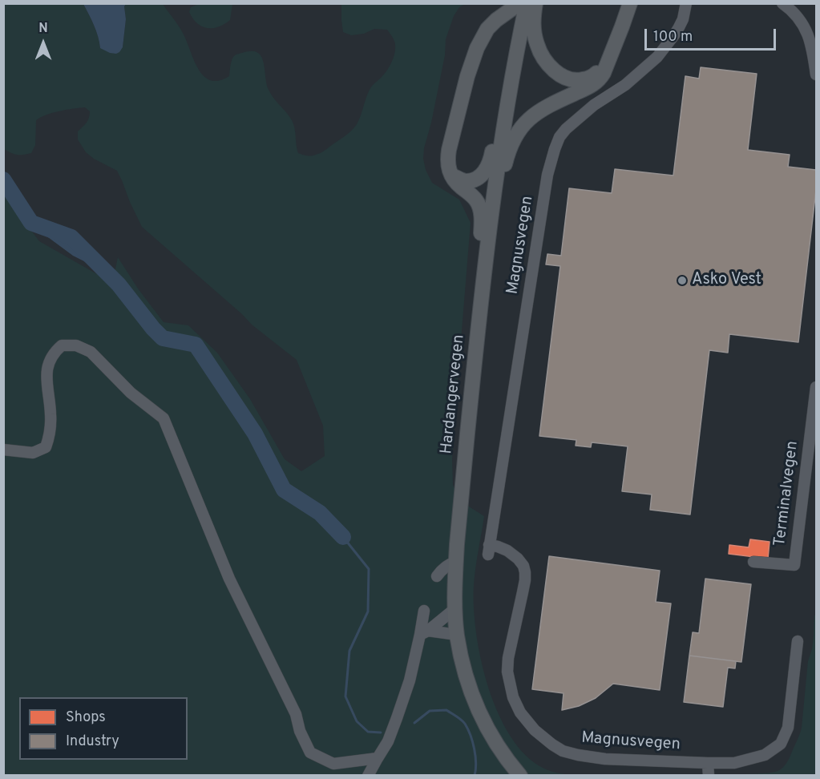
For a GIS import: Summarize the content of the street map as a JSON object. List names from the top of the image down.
{
  "streets": {
    "main road": ["Hardangervegen"],
    "lane": ["Magnusvegen", "Terminalvegen"]
  },
  "places": ["Asko Vest"],
  "legend": ["Shops", "Industry"],
  "scale_bar": "100 m",
  "north": "top"
}
